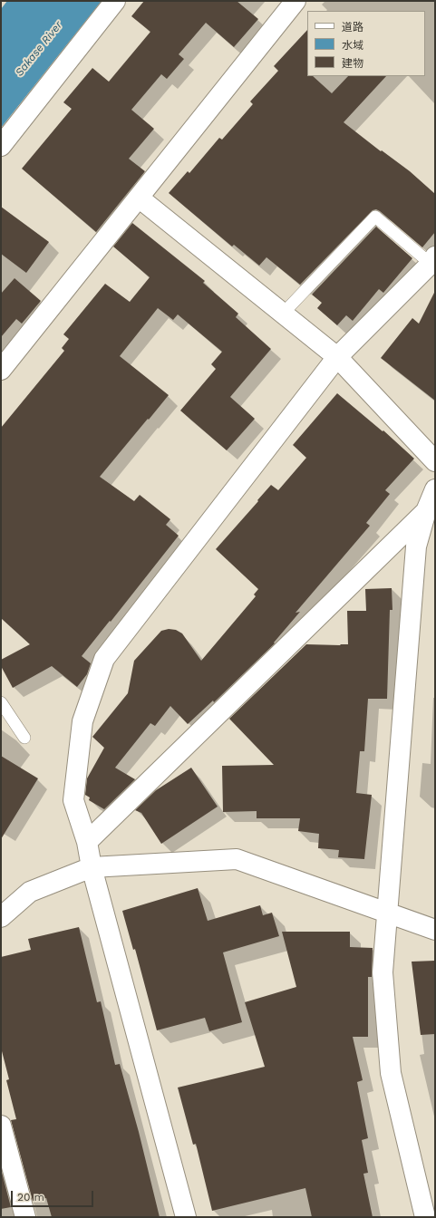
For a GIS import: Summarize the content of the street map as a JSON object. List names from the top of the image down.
{
  "water": ["Sakase River"],
  "legend": ["道路", "水域", "建物"],
  "scale_bar": "20 m"
}
